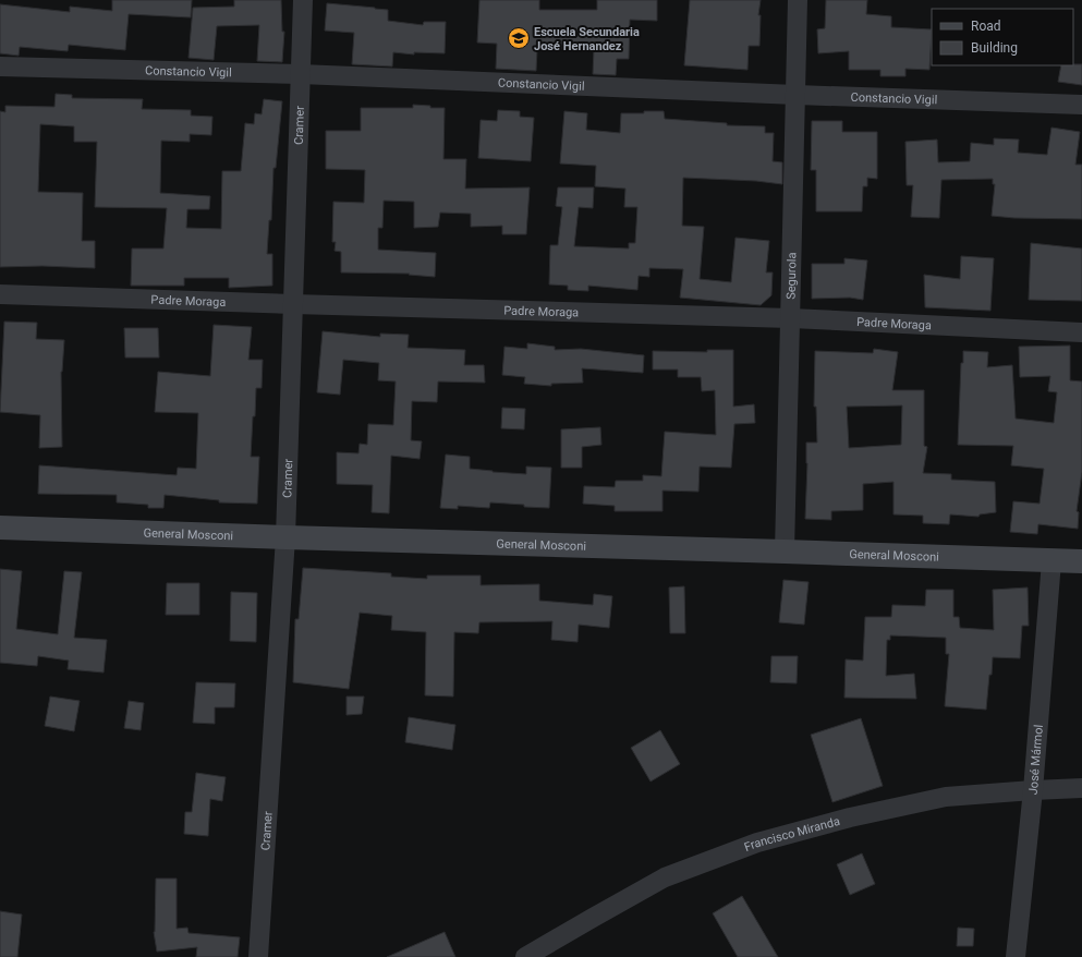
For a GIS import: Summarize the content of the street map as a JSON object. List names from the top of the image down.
{
  "streets": {
    "street": [
      "Constancio Vigil",
      "Cramer",
      "Segurola",
      "Padre Moraga",
      "General Mosconi",
      "José Mármol",
      "Francisco Miranda"
    ]
  },
  "crossings": [
    ["Constancio Vigil", "Cramer"],
    ["Constancio Vigil", "Segurola"],
    ["Cramer", "Padre Moraga"],
    ["Cramer", "General Mosconi"],
    ["Segurola", "Padre Moraga"],
    ["Segurola", "General Mosconi"],
    ["General Mosconi", "José Mármol"],
    ["José Mármol", "Francisco Miranda"]
  ],
  "places": {
    "school or university": ["Escuela Secundaria José Hernandez"]
  },
  "legend": ["Road", "Building"]
}
